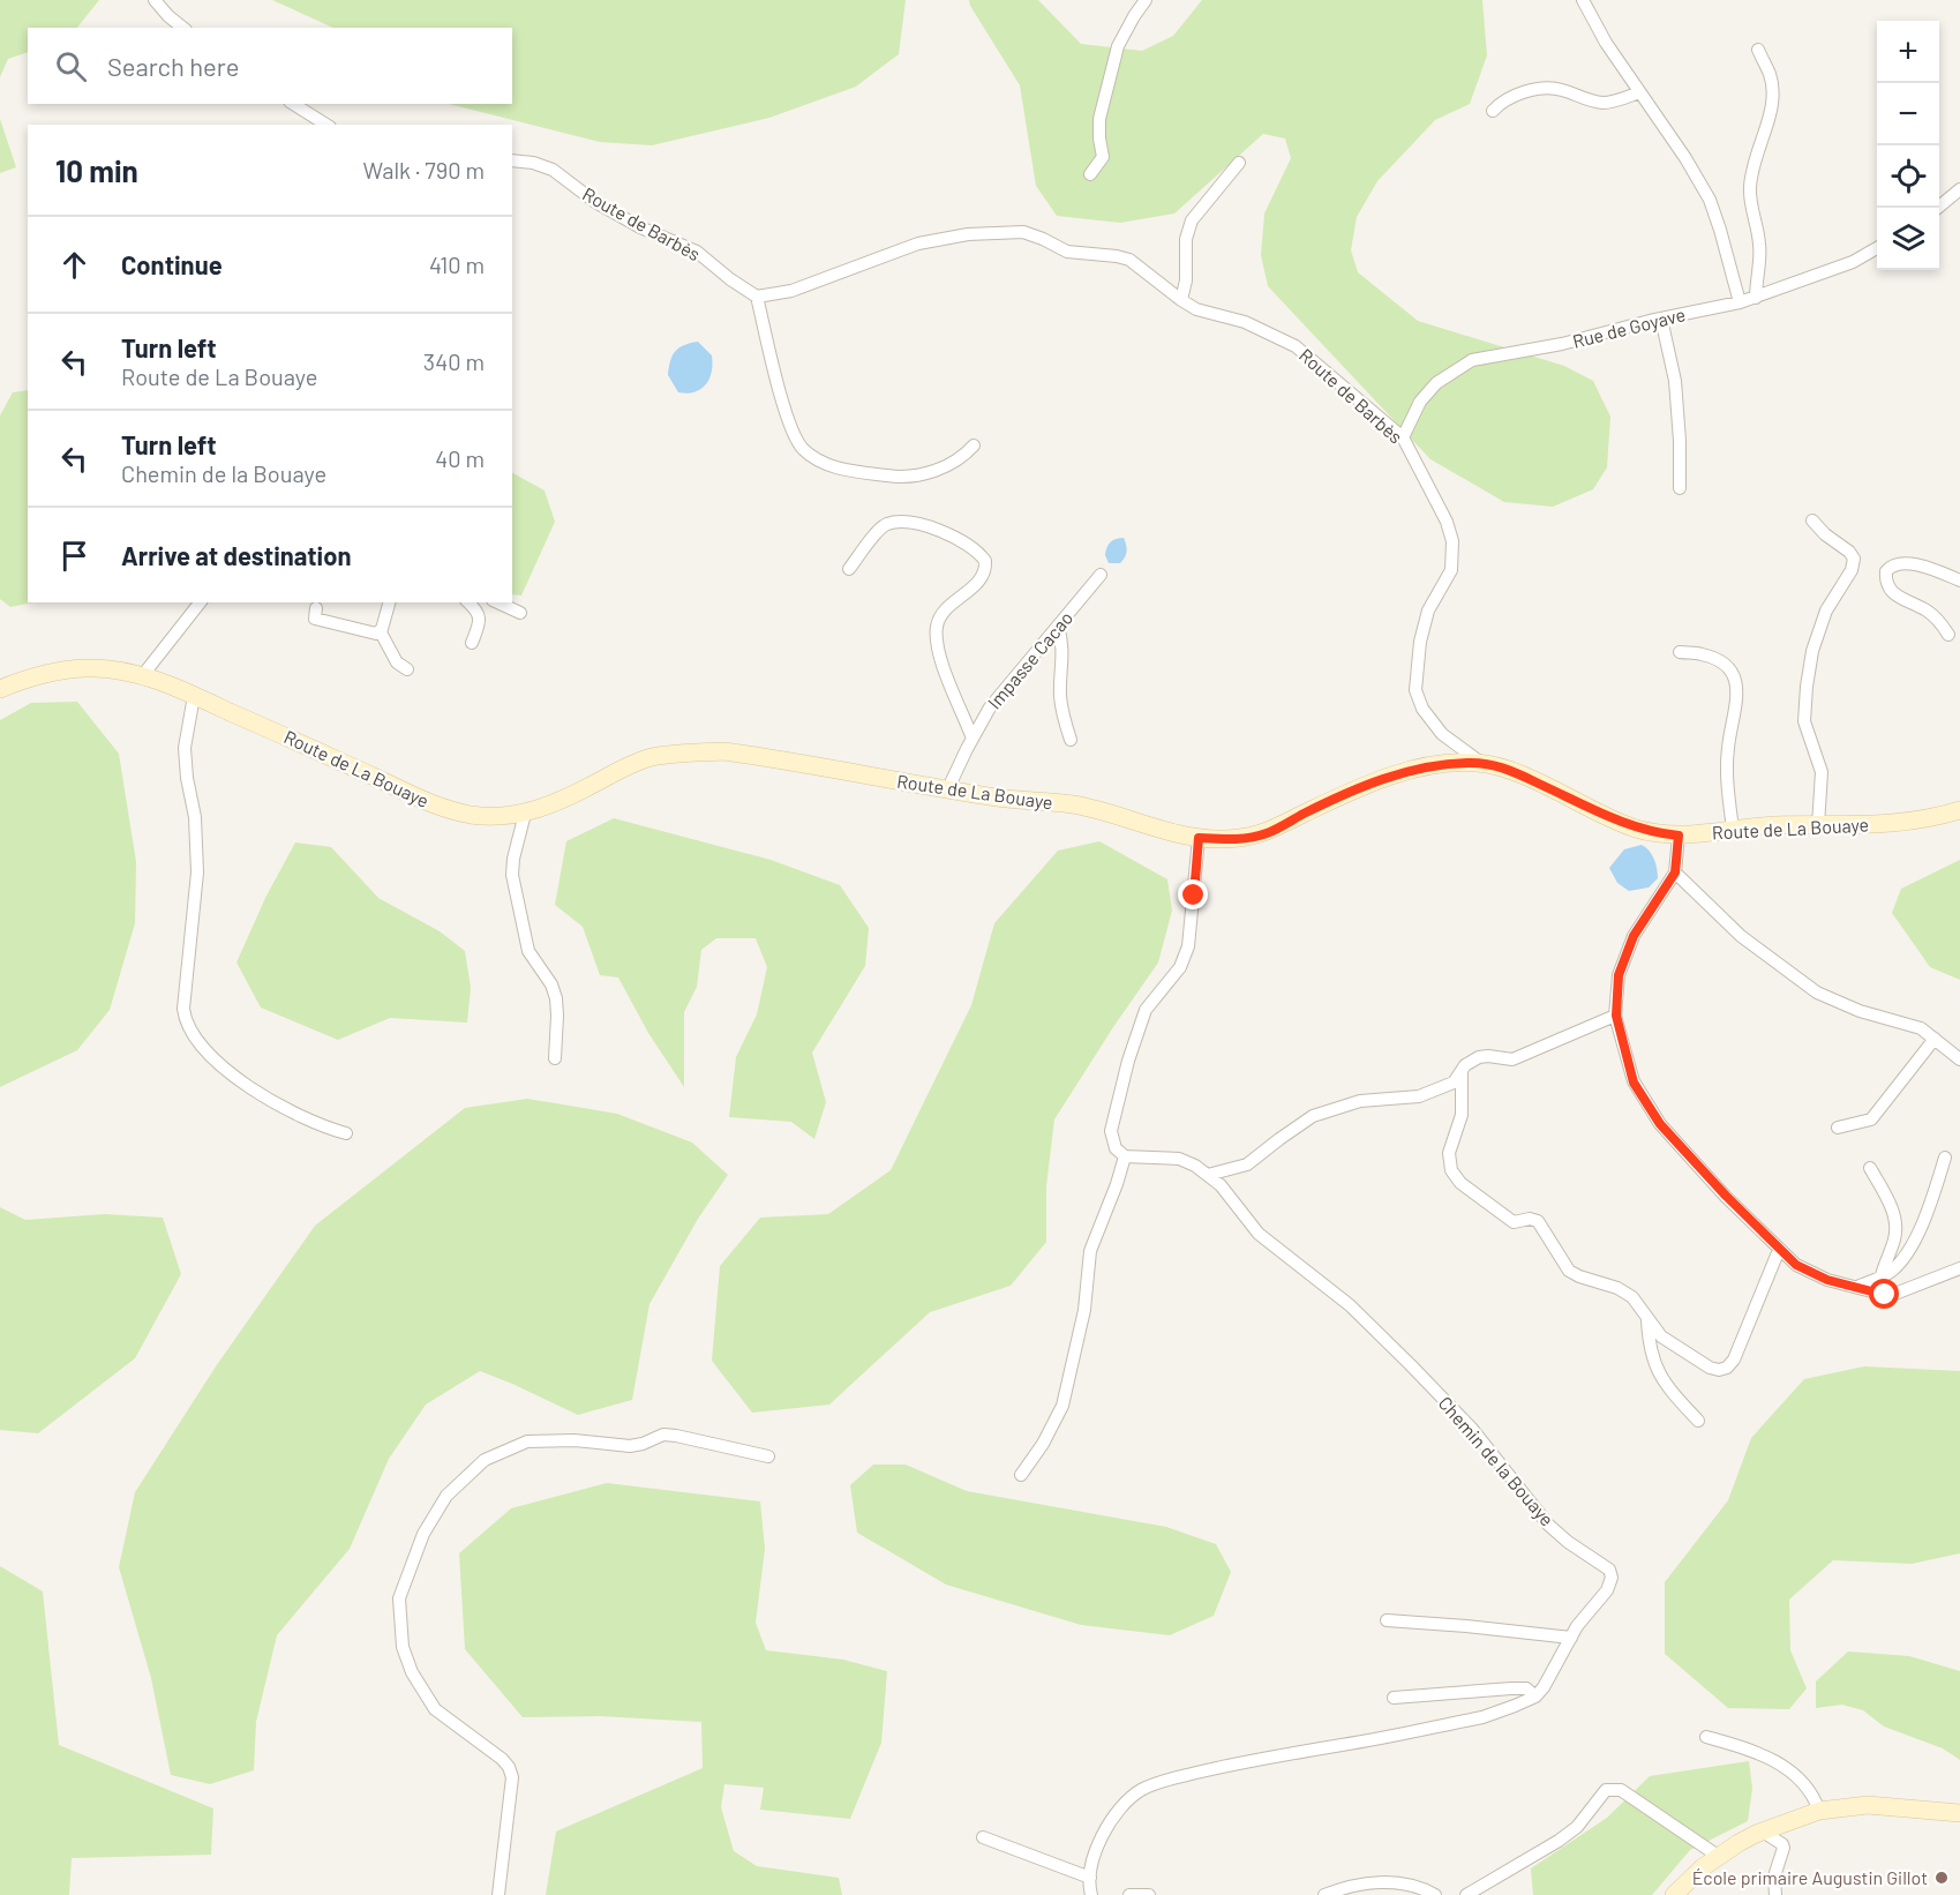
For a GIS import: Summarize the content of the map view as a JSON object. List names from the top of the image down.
{
  "streets": {
    "main road": ["Route de La Bouaye"],
    "street": [
      "Route de Barbès",
      "Rue de Goyave",
      "Impasse Cacao",
      "Chemin de la Bouaye"
    ]
  },
  "crossings": [
    ["Route de Barbès", "Rue de Goyave"],
    ["Route de Barbès", "Route de La Bouaye"],
    ["Impasse Cacao", "Route de La Bouaye"]
  ],
  "places": ["École primaire Augustin Gillot"],
  "page": {
    "map_buttons": ["+", "−"],
    "search": "Search here",
    "heading": ["10 min", "Walk · 790 m"],
    "list": [
      ["Continue", "410 m"],
      ["Turn left", "Route de La Bouaye", "340 m"],
      ["Turn left", "Chemin de la Bouaye", "40 m"],
      "Arrive at destination"
    ]
  }
}
